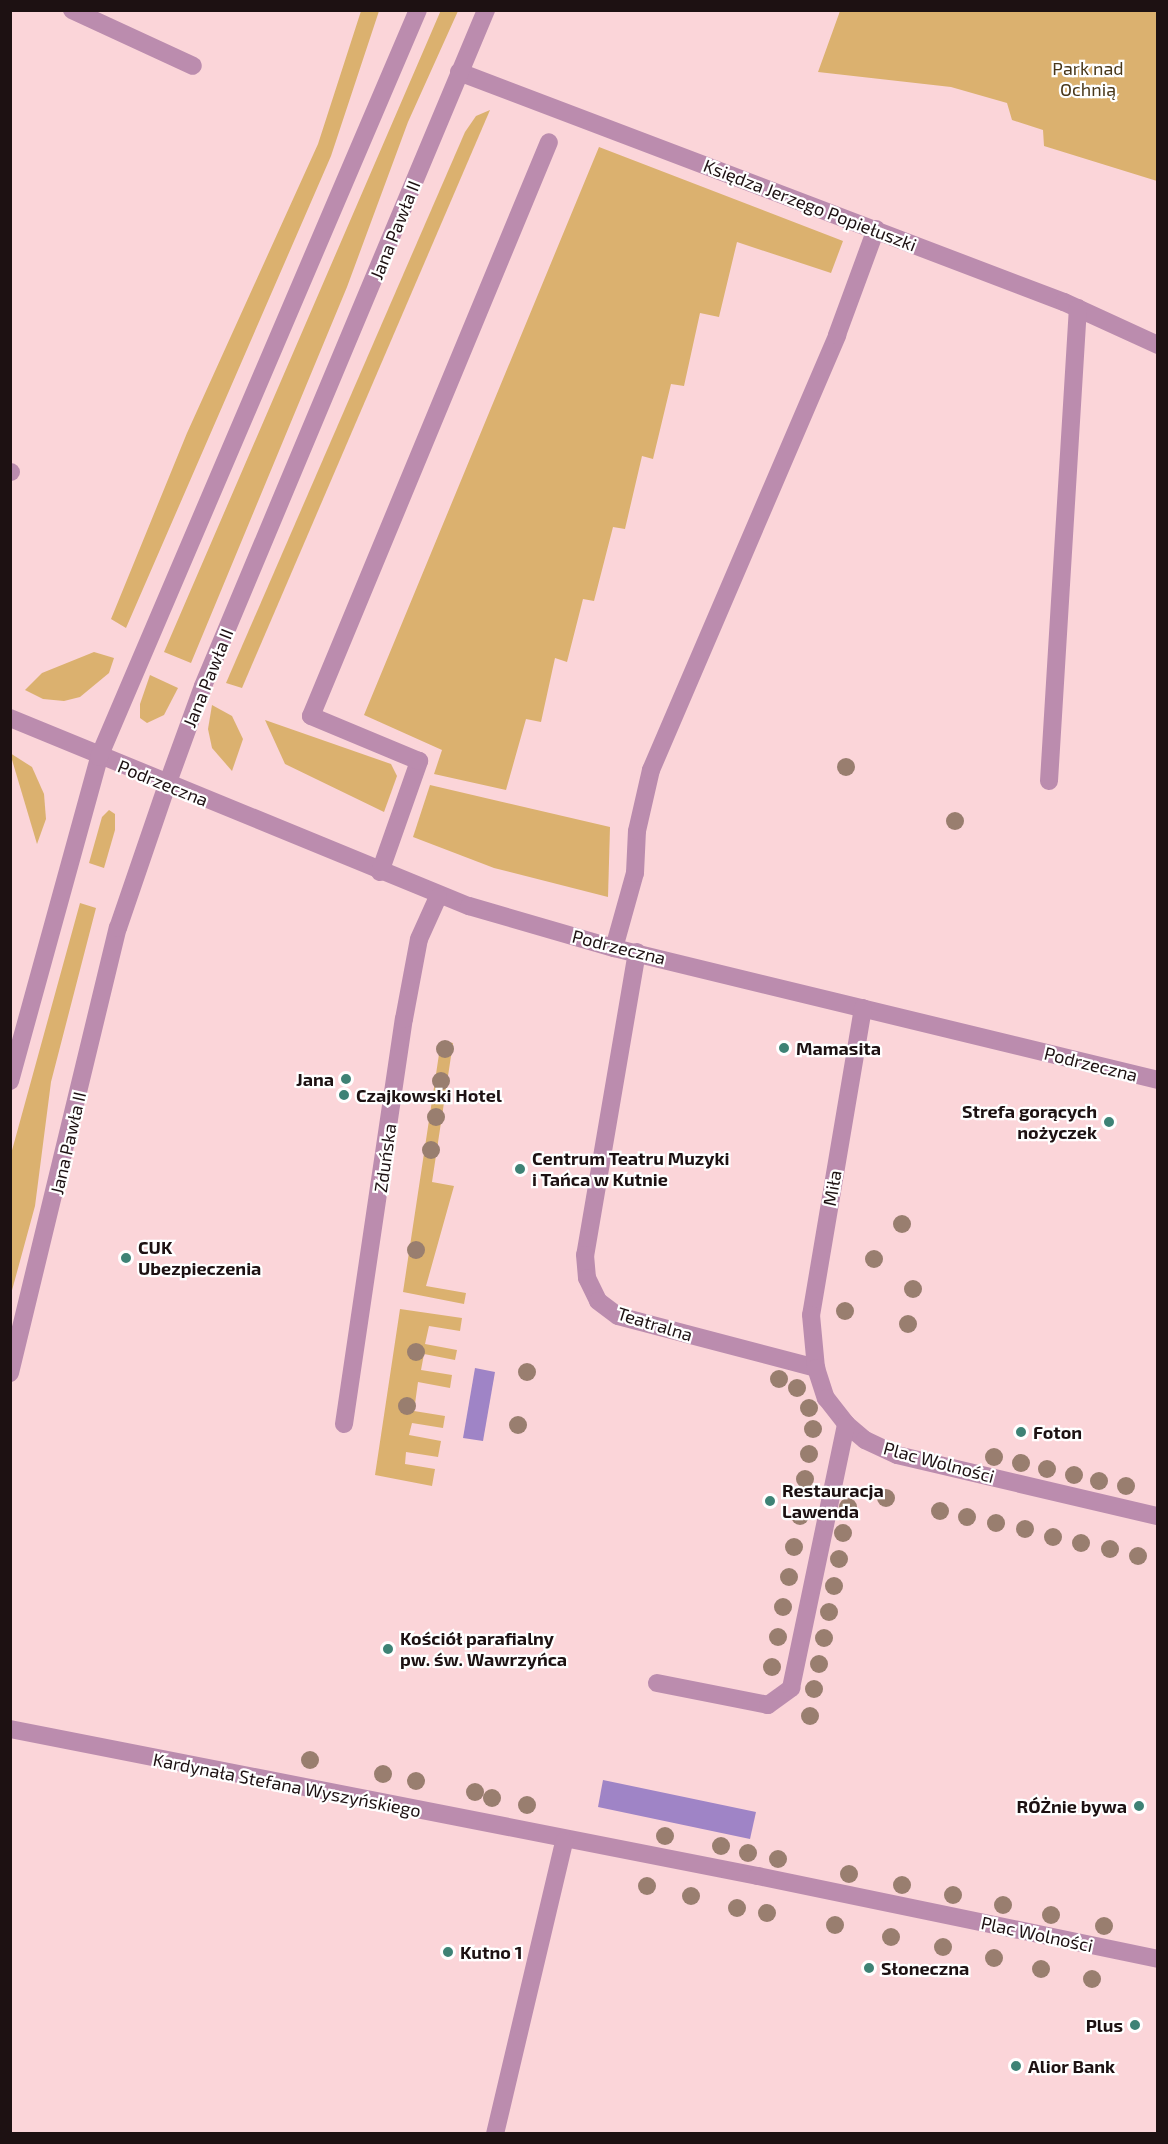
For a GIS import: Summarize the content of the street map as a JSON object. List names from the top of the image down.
{
  "streets": {
    "street": [
      "Księdza Jerzego Popiełuszki",
      "Jana Pawła II",
      "Podrzeczna",
      "Zduńska",
      "Miła",
      "Teatralna",
      "Plac Wolności",
      "Kardynała Stefana Wyszyńskiego"
    ]
  },
  "crossings": [
    ["Księdza Jerzego Popiełuszki", "Jana Pawła II"],
    ["Jana Pawła II", "Podrzeczna"],
    ["Podrzeczna", "Zduńska"],
    ["Podrzeczna", "Miła"],
    ["Podrzeczna", "Teatralna"],
    ["Miła", "Teatralna"],
    ["Miła", "Plac Wolności"],
    ["Plac Wolności", "Kardynała Stefana Wyszyńskiego"]
  ],
  "parks": ["Park nad Ochnią"],
  "places": [
    "Mamasita",
    "Jana",
    "Czajkowski Hotel",
    "Strefa gorących nożyczek",
    "Centrum Teatru Muzyki i Tańca w Kutnie",
    "CUK Ubezpieczenia",
    "Foton",
    "Restauracja Lawenda",
    "Kościół parafialny pw. św. Wawrzyńca",
    "RÓŻnie bywa",
    "Kutno 1",
    "Słoneczna",
    "Plus",
    "Alior Bank"
  ]
}
